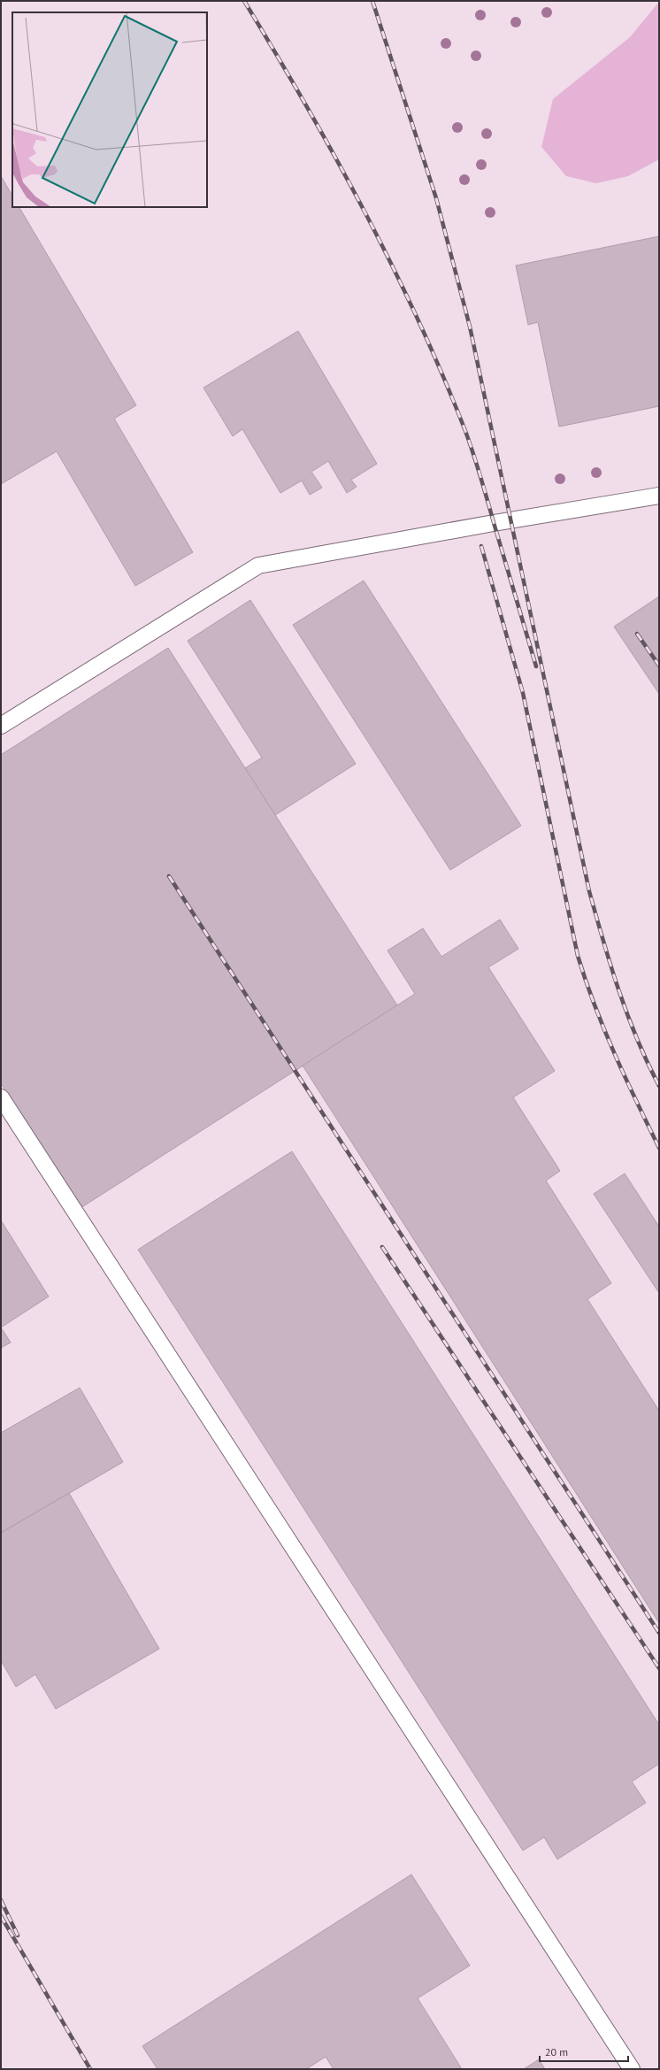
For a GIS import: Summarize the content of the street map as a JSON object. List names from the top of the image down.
{
  "scale_bar": "20 m"
}
